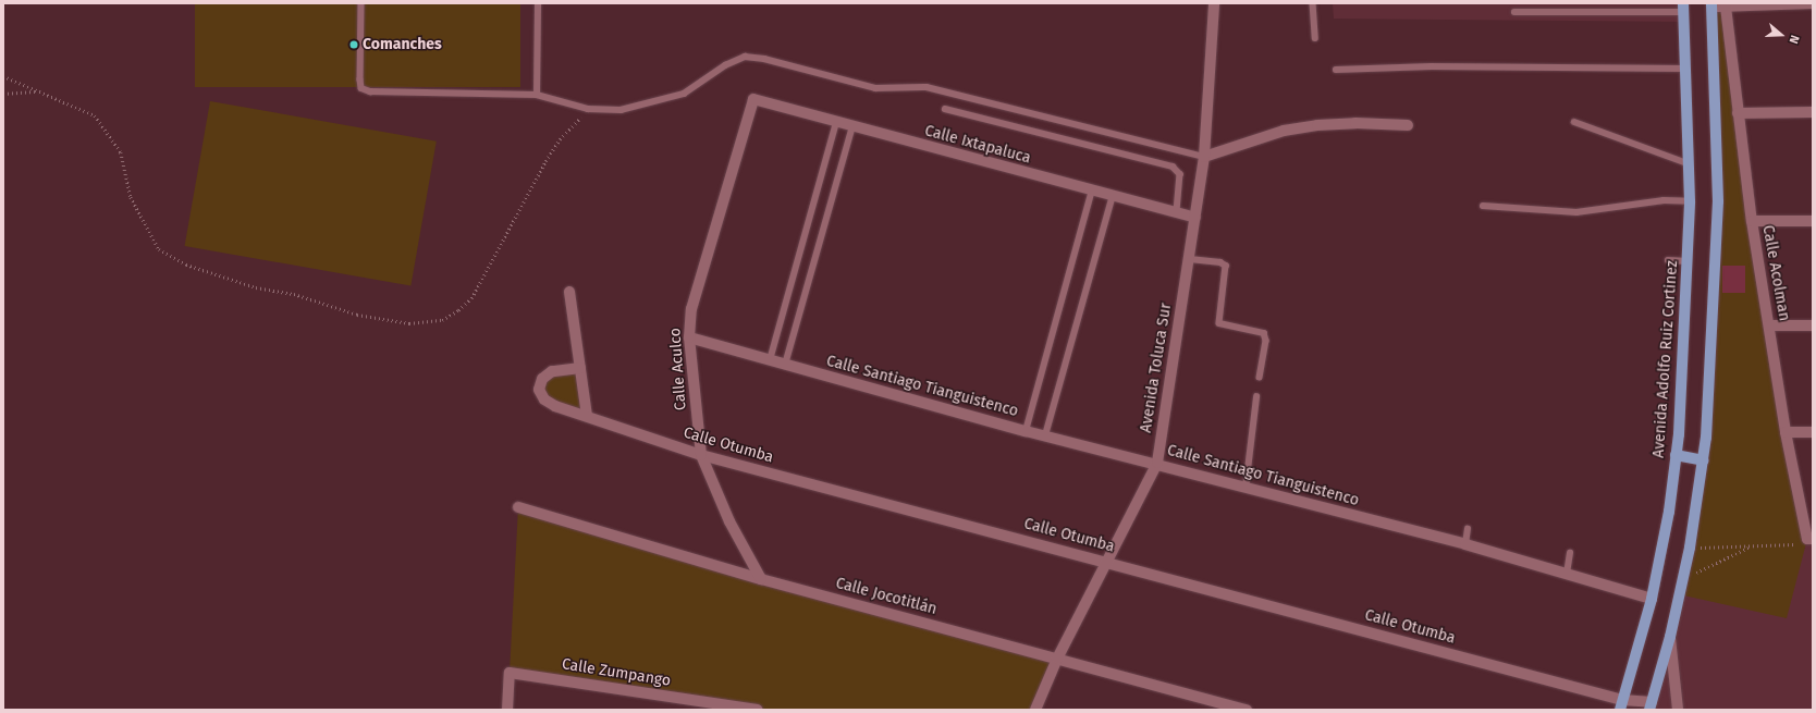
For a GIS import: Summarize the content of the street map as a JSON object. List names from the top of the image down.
{
  "streets": {
    "main road": ["Avenida Adolfo Ruiz Cortinez"],
    "street": [
      "Calle Ixtapaluca",
      "Calle Acolman",
      "Avenida Toluca Sur",
      "Calle Aculco",
      "Calle Santiago Tianguistenco",
      "Calle Otumba",
      "Calle Jocotitlán",
      "Calle Zumpango"
    ]
  },
  "crossings": [
    ["Calle Ixtapaluca", "Avenida Toluca Sur"],
    ["Calle Ixtapaluca", "Calle Aculco"],
    ["Avenida Adolfo Ruiz Cortinez", "Calle Santiago Tianguistenco"],
    ["Avenida Adolfo Ruiz Cortinez", "Calle Otumba"],
    ["Avenida Toluca Sur", "Calle Santiago Tianguistenco"],
    ["Avenida Toluca Sur", "Calle Otumba"],
    ["Avenida Toluca Sur", "Calle Jocotitlán"],
    ["Calle Aculco", "Calle Santiago Tianguistenco"],
    ["Calle Aculco", "Calle Otumba"],
    ["Calle Aculco", "Calle Jocotitlán"]
  ],
  "places": ["Comanches"],
  "north": "right"
}
